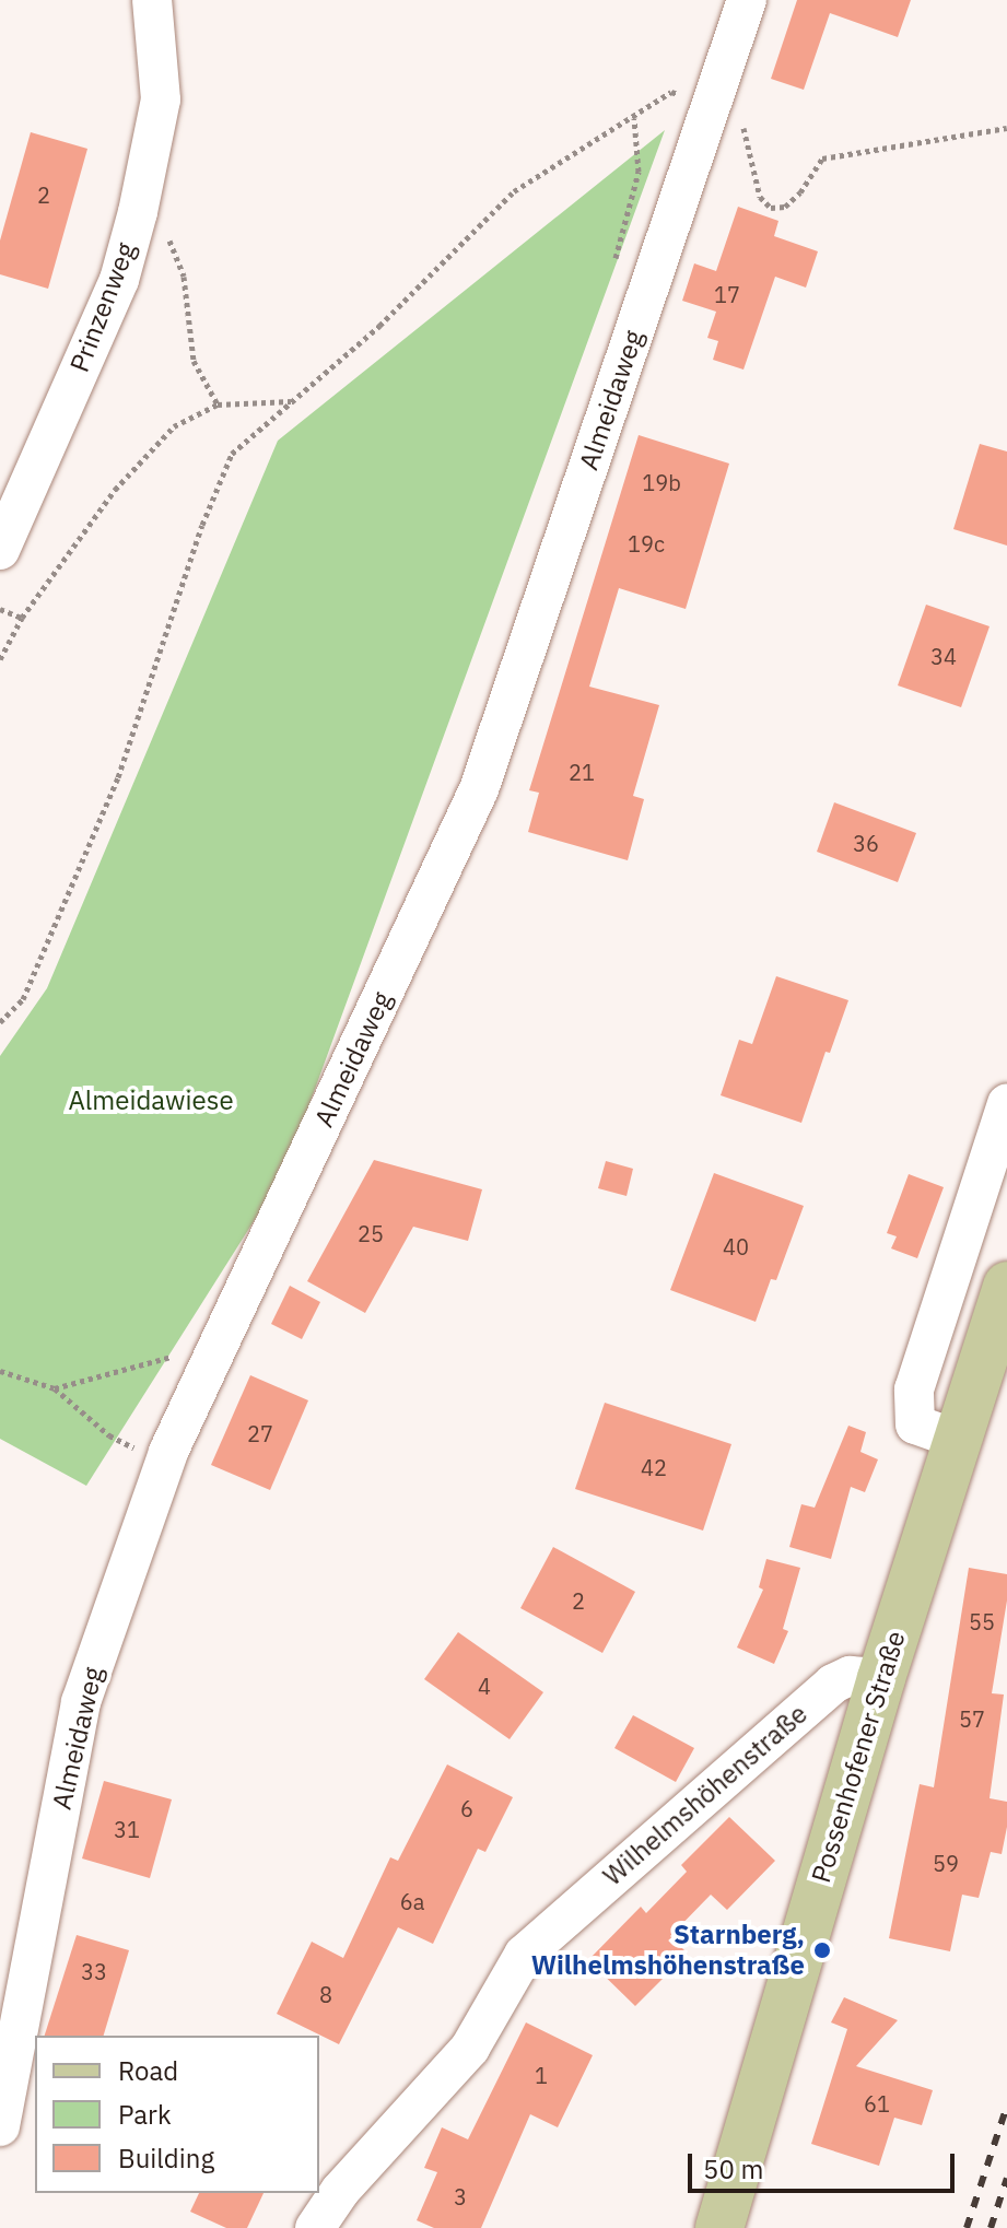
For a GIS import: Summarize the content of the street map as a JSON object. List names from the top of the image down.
{
  "streets": {
    "main road": ["Possenhofener Straße"],
    "street": ["Prinzenweg", "Almeidaweg", "Wilhelmshöhenstraße"]
  },
  "crossings": [
    ["Possenhofener Straße", "Wilhelmshöhenstraße"]
  ],
  "parks": ["Almeidawiese"],
  "places": ["Starnberg, Wilhelmshöhenstraße"],
  "house_numbers": [
    "2",
    "17",
    "19b",
    "19c",
    "34",
    "21",
    "36",
    "25",
    "40",
    "27",
    "42",
    "2",
    "55",
    "4",
    "57",
    "6",
    "31",
    "59",
    "6a",
    "33",
    "8",
    "1",
    "61",
    "3"
  ],
  "legend": ["Road", "Park", "Building"],
  "scale_bar": "50 m"
}
